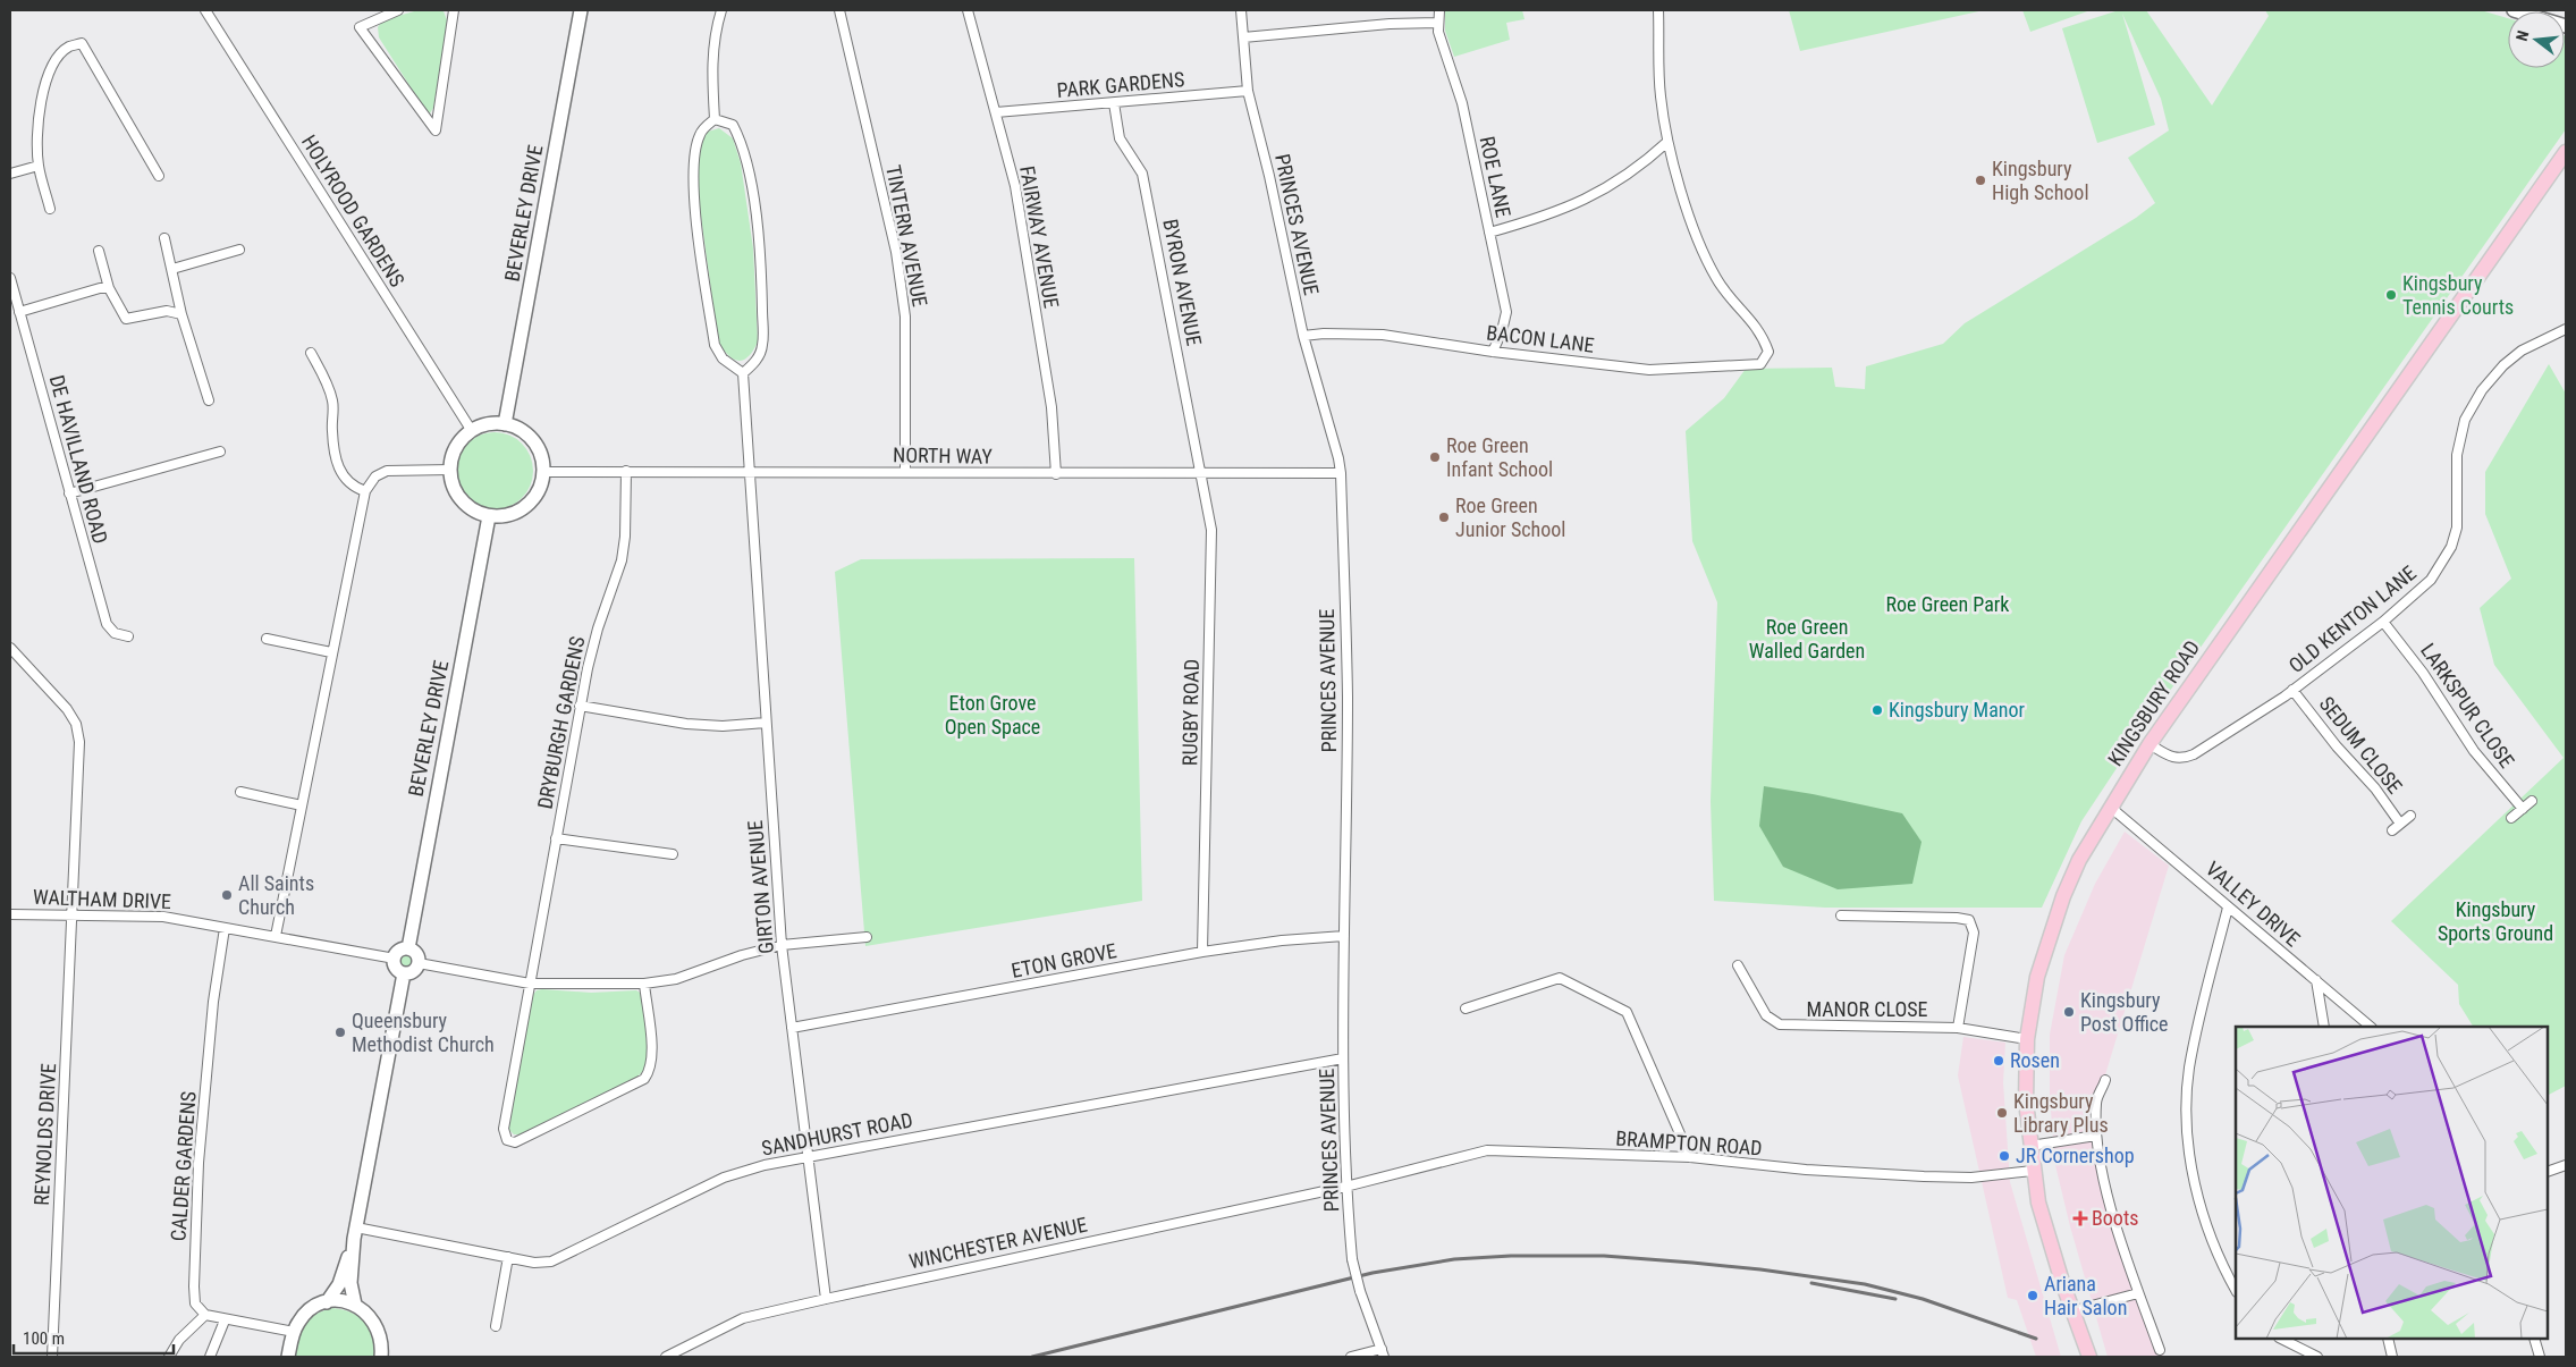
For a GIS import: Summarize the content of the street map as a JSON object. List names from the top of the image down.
{
  "streets": {
    "main road": ["KINGSBURY ROAD"],
    "street": [
      "PARK GARDENS",
      "ROE LANE",
      "HOLYROOD GARDENS",
      "BEVERLEY DRIVE",
      "PRINCES AVENUE",
      "TINTERN AVENUE",
      "FAIRWAY AVENUE",
      "BYRON AVENUE",
      "BACON LANE",
      "NORTH WAY",
      "DE HAVILLAND ROAD",
      "OLD KENTON LANE",
      "LARKSPUR CLOSE",
      "RUGBY ROAD",
      "DRYBURGH GARDENS",
      "SEDUM CLOSE",
      "GIRTON AVENUE",
      "WALTHAM DRIVE",
      "VALLEY DRIVE",
      "ETON GROVE",
      "MANOR CLOSE",
      "REYNOLDS DRIVE",
      "SANDHURST ROAD",
      "BRAMPTON ROAD",
      "CALDER GARDENS",
      "WINCHESTER AVENUE"
    ]
  },
  "crossings": [
    ["PARK GARDENS", "PRINCES AVENUE"],
    ["PARK GARDENS", "FAIRWAY AVENUE"],
    ["PARK GARDENS", "BYRON AVENUE"],
    ["ROE LANE", "BACON LANE"],
    ["HOLYROOD GARDENS", "BEVERLEY DRIVE"],
    ["HOLYROOD GARDENS", "NORTH WAY"],
    ["BEVERLEY DRIVE", "NORTH WAY"],
    ["BEVERLEY DRIVE", "WALTHAM DRIVE"],
    ["PRINCES AVENUE", "BACON LANE"],
    ["PRINCES AVENUE", "NORTH WAY"],
    ["PRINCES AVENUE", "ETON GROVE"],
    ["PRINCES AVENUE", "SANDHURST ROAD"],
    ["PRINCES AVENUE", "BRAMPTON ROAD"],
    ["PRINCES AVENUE", "WINCHESTER AVENUE"],
    ["TINTERN AVENUE", "NORTH WAY"],
    ["FAIRWAY AVENUE", "NORTH WAY"],
    ["BYRON AVENUE", "NORTH WAY"],
    ["BYRON AVENUE", "RUGBY ROAD"],
    ["NORTH WAY", "RUGBY ROAD"],
    ["NORTH WAY", "DRYBURGH GARDENS"],
    ["NORTH WAY", "GIRTON AVENUE"],
    ["OLD KENTON LANE", "KINGSBURY ROAD"],
    ["OLD KENTON LANE", "LARKSPUR CLOSE"],
    ["OLD KENTON LANE", "SEDUM CLOSE"],
    ["KINGSBURY ROAD", "VALLEY DRIVE"],
    ["KINGSBURY ROAD", "MANOR CLOSE"],
    ["KINGSBURY ROAD", "BRAMPTON ROAD"],
    ["RUGBY ROAD", "ETON GROVE"],
    ["GIRTON AVENUE", "ETON GROVE"],
    ["GIRTON AVENUE", "SANDHURST ROAD"],
    ["GIRTON AVENUE", "WINCHESTER AVENUE"],
    ["WALTHAM DRIVE", "REYNOLDS DRIVE"],
    ["WALTHAM DRIVE", "CALDER GARDENS"],
    ["BRAMPTON ROAD", "WINCHESTER AVENUE"]
  ],
  "parks": [
    "Roe Green Park",
    "Roe Green Walled Garden",
    "Eton Grove Open Space",
    "Kingsbury Sports Ground"
  ],
  "places": {
    "other": [
      "Kingsbury High School",
      "Kingsbury Tennis Courts",
      "Roe Green Infant School",
      "Roe Green Junior School",
      "Kingsbury Manor",
      "All Saints Church",
      "Kingsbury Post Office",
      "Queensbury Methodist Church",
      "Rosen",
      "Kingsbury Library Plus",
      "JR Cornershop",
      "Ariana Hair Salon"
    ],
    "health": ["Boots"]
  },
  "scale_bar": "100 m",
  "north": "left"
}
